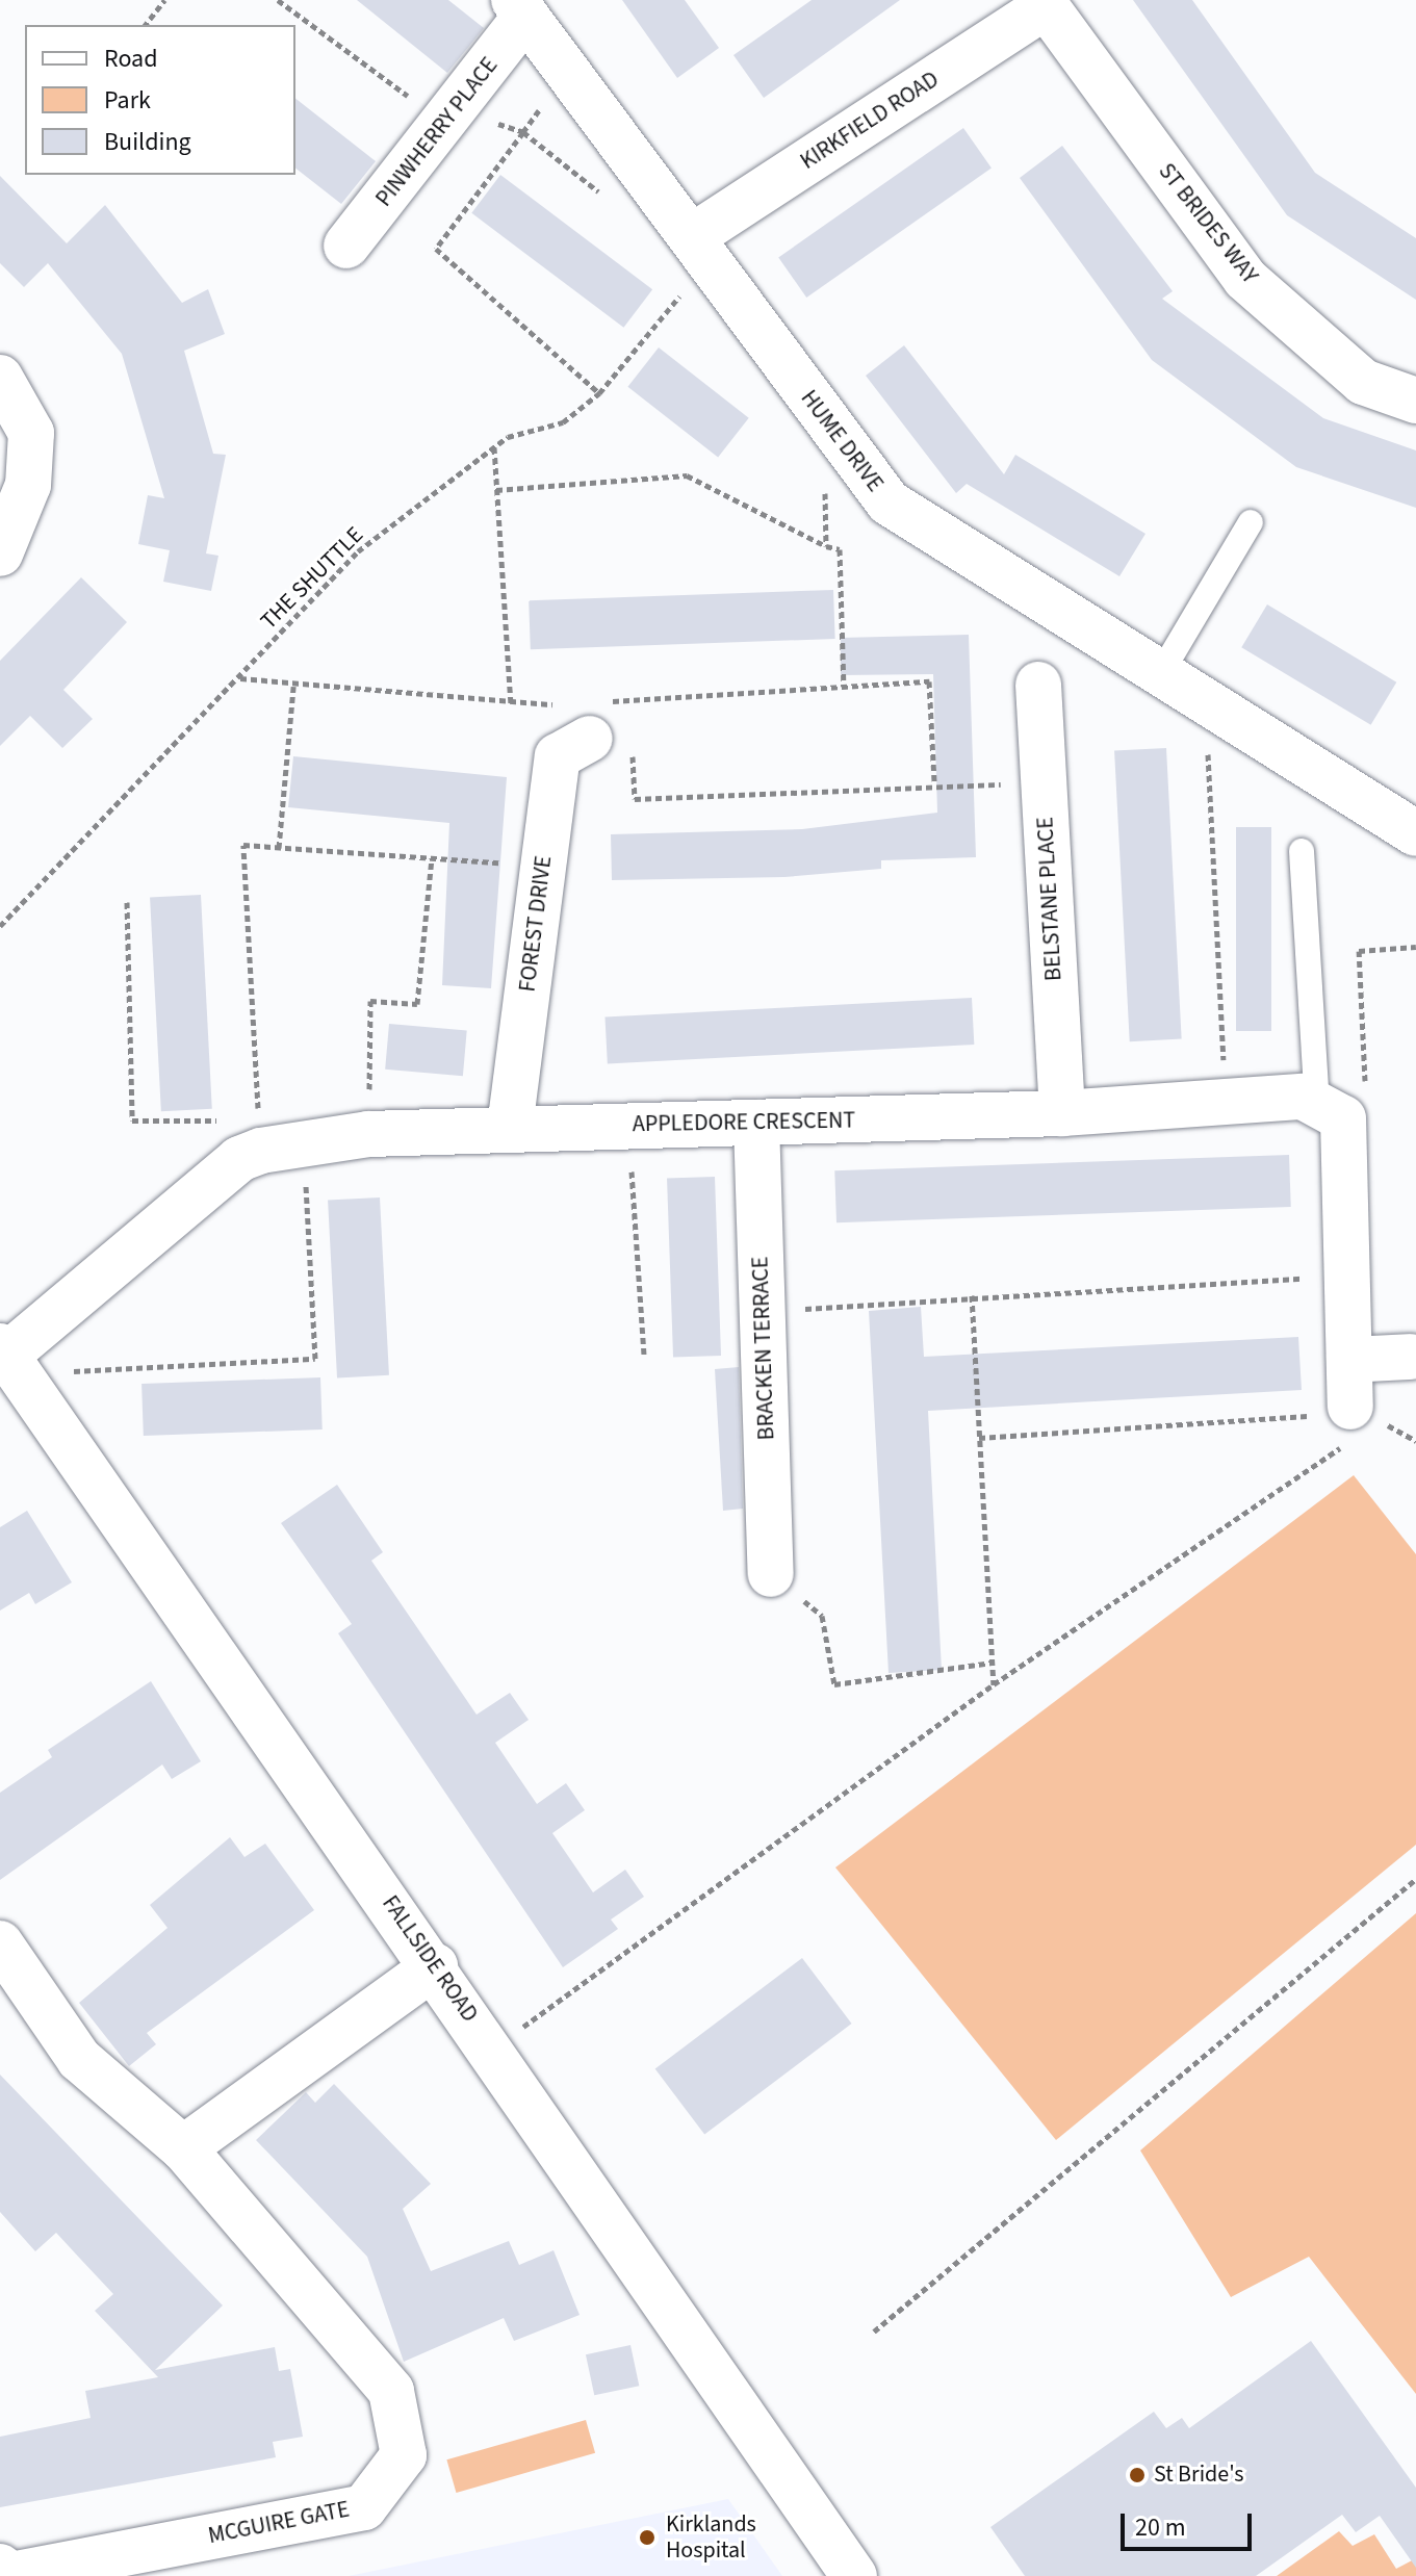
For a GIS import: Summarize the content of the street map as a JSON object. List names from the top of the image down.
{
  "streets": {
    "street": [
      "KIRKFIELD ROAD",
      "PINWHERRY PLACE",
      "ST BRIDES WAY",
      "HUME DRIVE",
      "BELSTANE PLACE",
      "FOREST DRIVE",
      "APPLEDORE CRESCENT",
      "BRACKEN TERRACE",
      "FALLSIDE ROAD",
      "MCGUIRE GATE"
    ],
    "path": ["THE SHUTTLE"]
  },
  "crossings": [
    ["KIRKFIELD ROAD", "ST BRIDES WAY"],
    ["KIRKFIELD ROAD", "HUME DRIVE"],
    ["KIRKFIELD ROAD", "THE SHUTTLE"],
    ["PINWHERRY PLACE", "HUME DRIVE"],
    ["HUME DRIVE", "THE SHUTTLE"],
    ["BELSTANE PLACE", "APPLEDORE CRESCENT"],
    ["FOREST DRIVE", "APPLEDORE CRESCENT"],
    ["APPLEDORE CRESCENT", "BRACKEN TERRACE"],
    ["APPLEDORE CRESCENT", "FALLSIDE ROAD"]
  ],
  "places": ["St Bride's", "Kirklands Hospital"],
  "legend": ["Road", "Park", "Building"],
  "scale_bar": "20 m"
}
